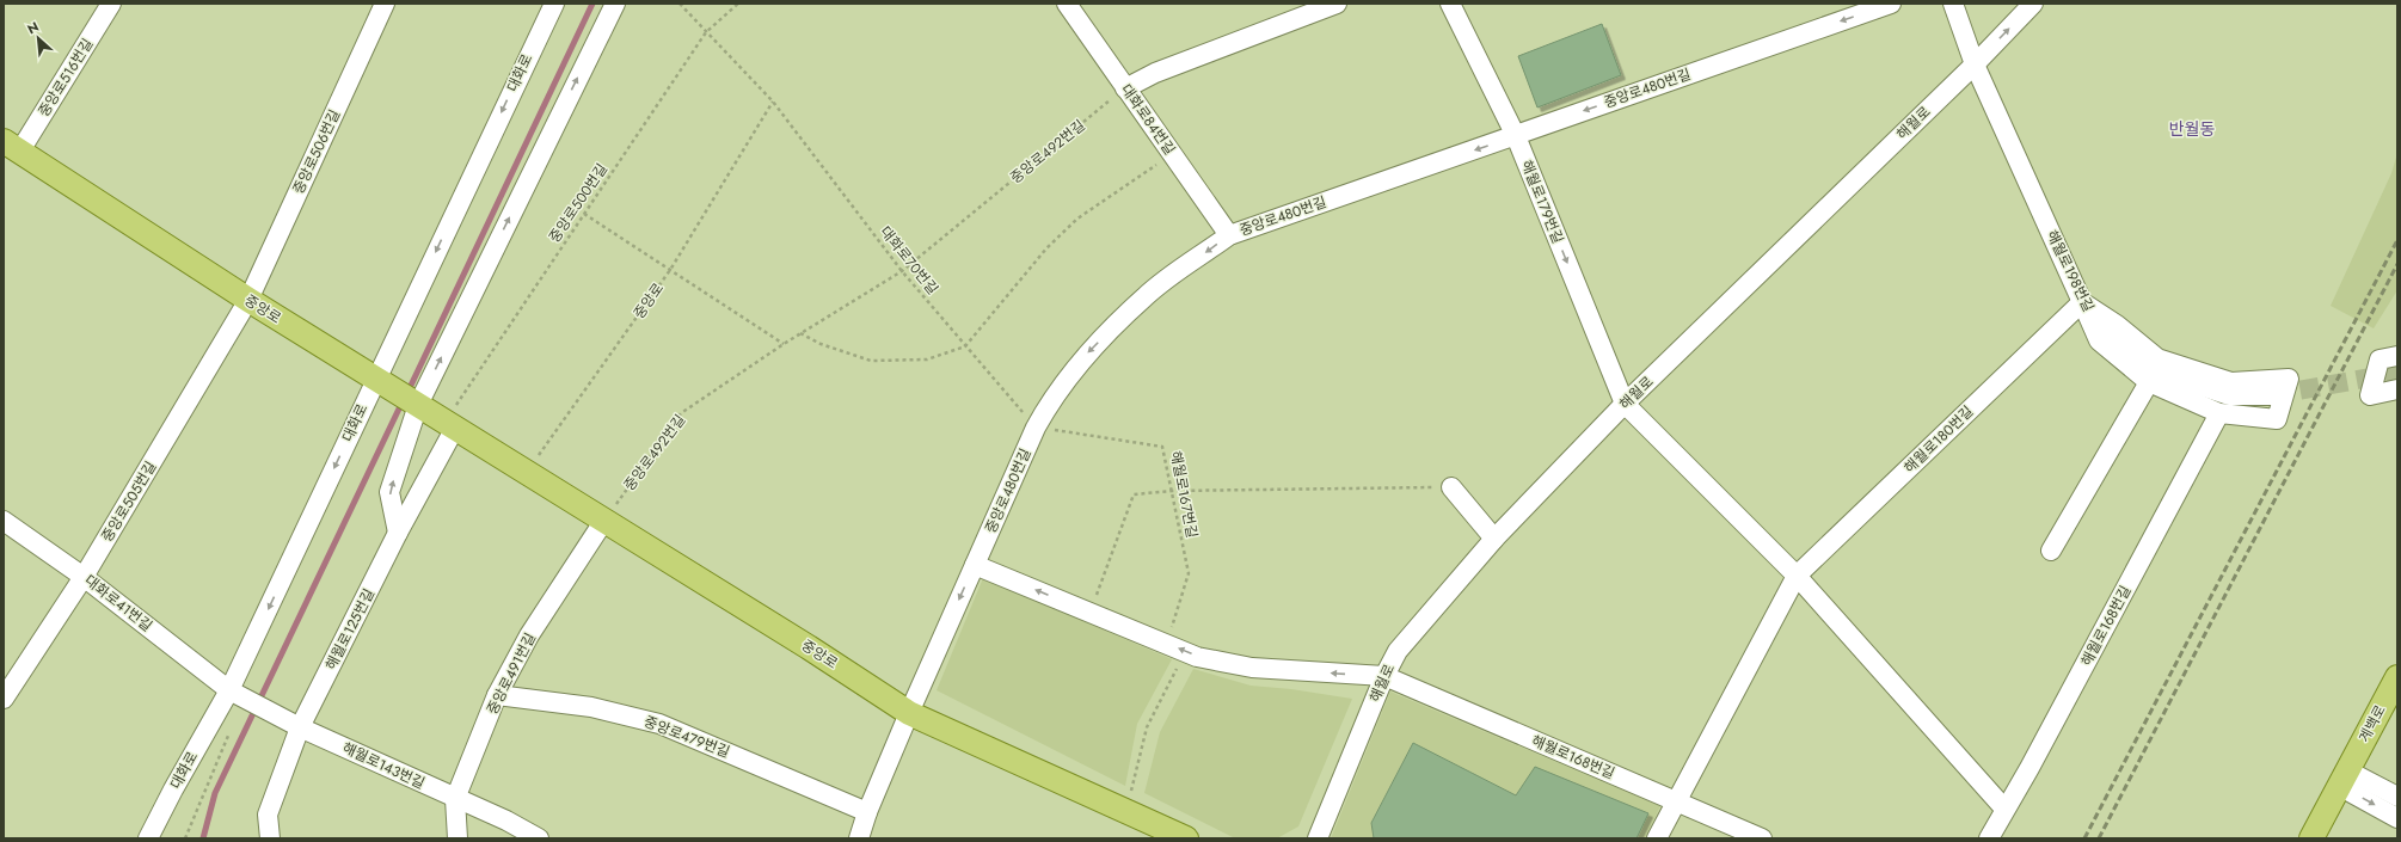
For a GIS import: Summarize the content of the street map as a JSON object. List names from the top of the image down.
{
  "streets": {
    "main road": ["중앙로", "계백로"],
    "street": [
      "대화로",
      "중앙로516번길",
      "중앙로480번길",
      "대화로84번길",
      "해월로",
      "중앙로506번길",
      "해월로179번길",
      "해월로198번길",
      "해월로180번길",
      "중앙로505번길",
      "대화로41번길",
      "해월로168번길",
      "해월로125번길",
      "중앙로491번길",
      "중앙로479번길",
      "해월로143번길"
    ],
    "path": [
      "중앙로492번길",
      "중앙로500번길",
      "대화로70번길",
      "해월로167번길"
    ]
  },
  "crossings": [
    ["대화로", "중앙로"],
    ["대화로", "대화로41번길"],
    ["대화로", "해월로143번길"],
    ["중앙로516번길", "중앙로"],
    ["중앙로480번길", "대화로84번길"],
    ["중앙로480번길", "해월로179번길"],
    ["중앙로480번길", "대화로70번길"],
    ["중앙로480번길", "중앙로"],
    ["중앙로480번길", "해월로167번길"],
    ["중앙로480번길", "해월로168번길"],
    ["대화로84번길", "중앙로492번길"],
    ["해월로", "해월로179번길"],
    ["해월로", "해월로198번길"],
    ["해월로", "해월로168번길"],
    ["중앙로506번길", "중앙로"],
    ["중앙로506번길", "중앙로505번길"],
    ["중앙로492번길", "대화로70번길"],
    ["중앙로492번길", "중앙로"],
    ["중앙로492번길", "중앙로491번길"],
    ["중앙로500번길", "대화로70번길"],
    ["중앙로500번길", "중앙로"],
    ["중앙로500번길", "해월로125번길"],
    ["대화로70번길", "해월로167번길"],
    ["해월로198번길", "해월로180번길"],
    ["중앙로", "중앙로505번길"],
    ["중앙로", "해월로125번길"],
    ["중앙로", "중앙로491번길"],
    ["해월로180번길", "해월로168번길"],
    ["해월로167번길", "해월로168번길"],
    ["중앙로505번길", "대화로41번길"],
    ["대화로41번길", "해월로143번길"],
    ["해월로125번길", "해월로143번길"],
    ["중앙로491번길", "중앙로479번길"],
    ["중앙로491번길", "해월로143번길"]
  ],
  "one_way": ["중앙로480번길", "해월로179번길"],
  "districts": ["반월동"],
  "north": "top left"
}
